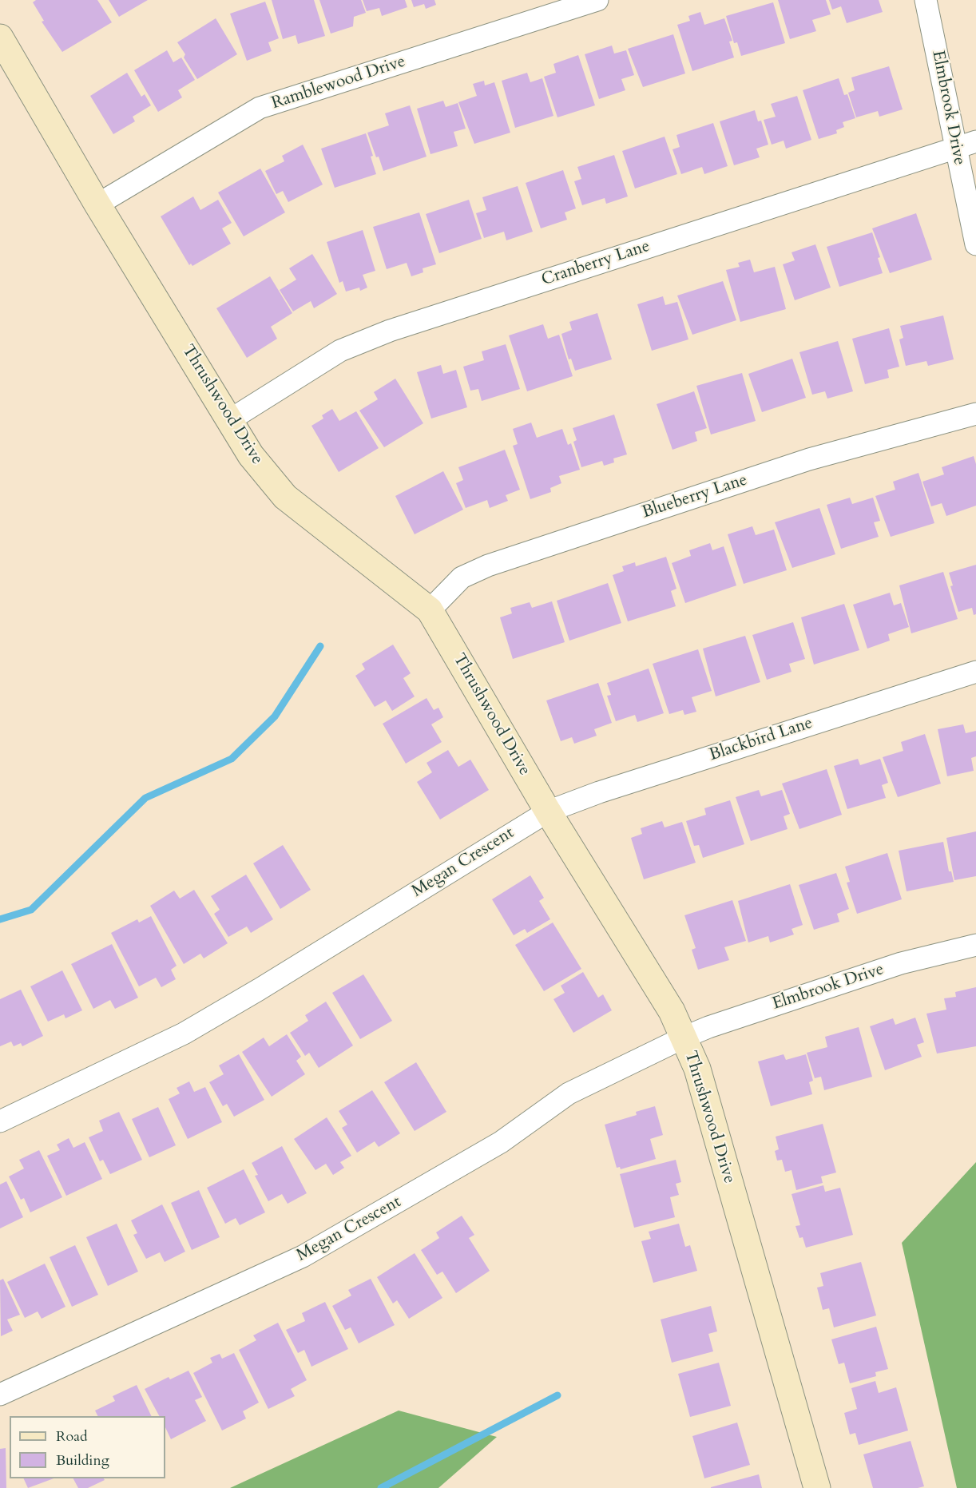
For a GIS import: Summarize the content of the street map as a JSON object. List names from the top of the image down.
{
  "streets": {
    "street": [
      "Ramblewood Drive",
      "Elmbrook Drive",
      "Cranberry Lane",
      "Thrushwood Drive",
      "Blueberry Lane",
      "Blackbird Lane",
      "Megan Crescent"
    ]
  },
  "crossings": [
    ["Ramblewood Drive", "Thrushwood Drive"],
    ["Elmbrook Drive", "Cranberry Lane"],
    ["Elmbrook Drive", "Thrushwood Drive"],
    ["Elmbrook Drive", "Megan Crescent"],
    ["Cranberry Lane", "Thrushwood Drive"],
    ["Thrushwood Drive", "Blueberry Lane"],
    ["Thrushwood Drive", "Blackbird Lane"],
    ["Thrushwood Drive", "Megan Crescent"],
    ["Blackbird Lane", "Megan Crescent"]
  ],
  "legend": ["Road", "Building"]
}
